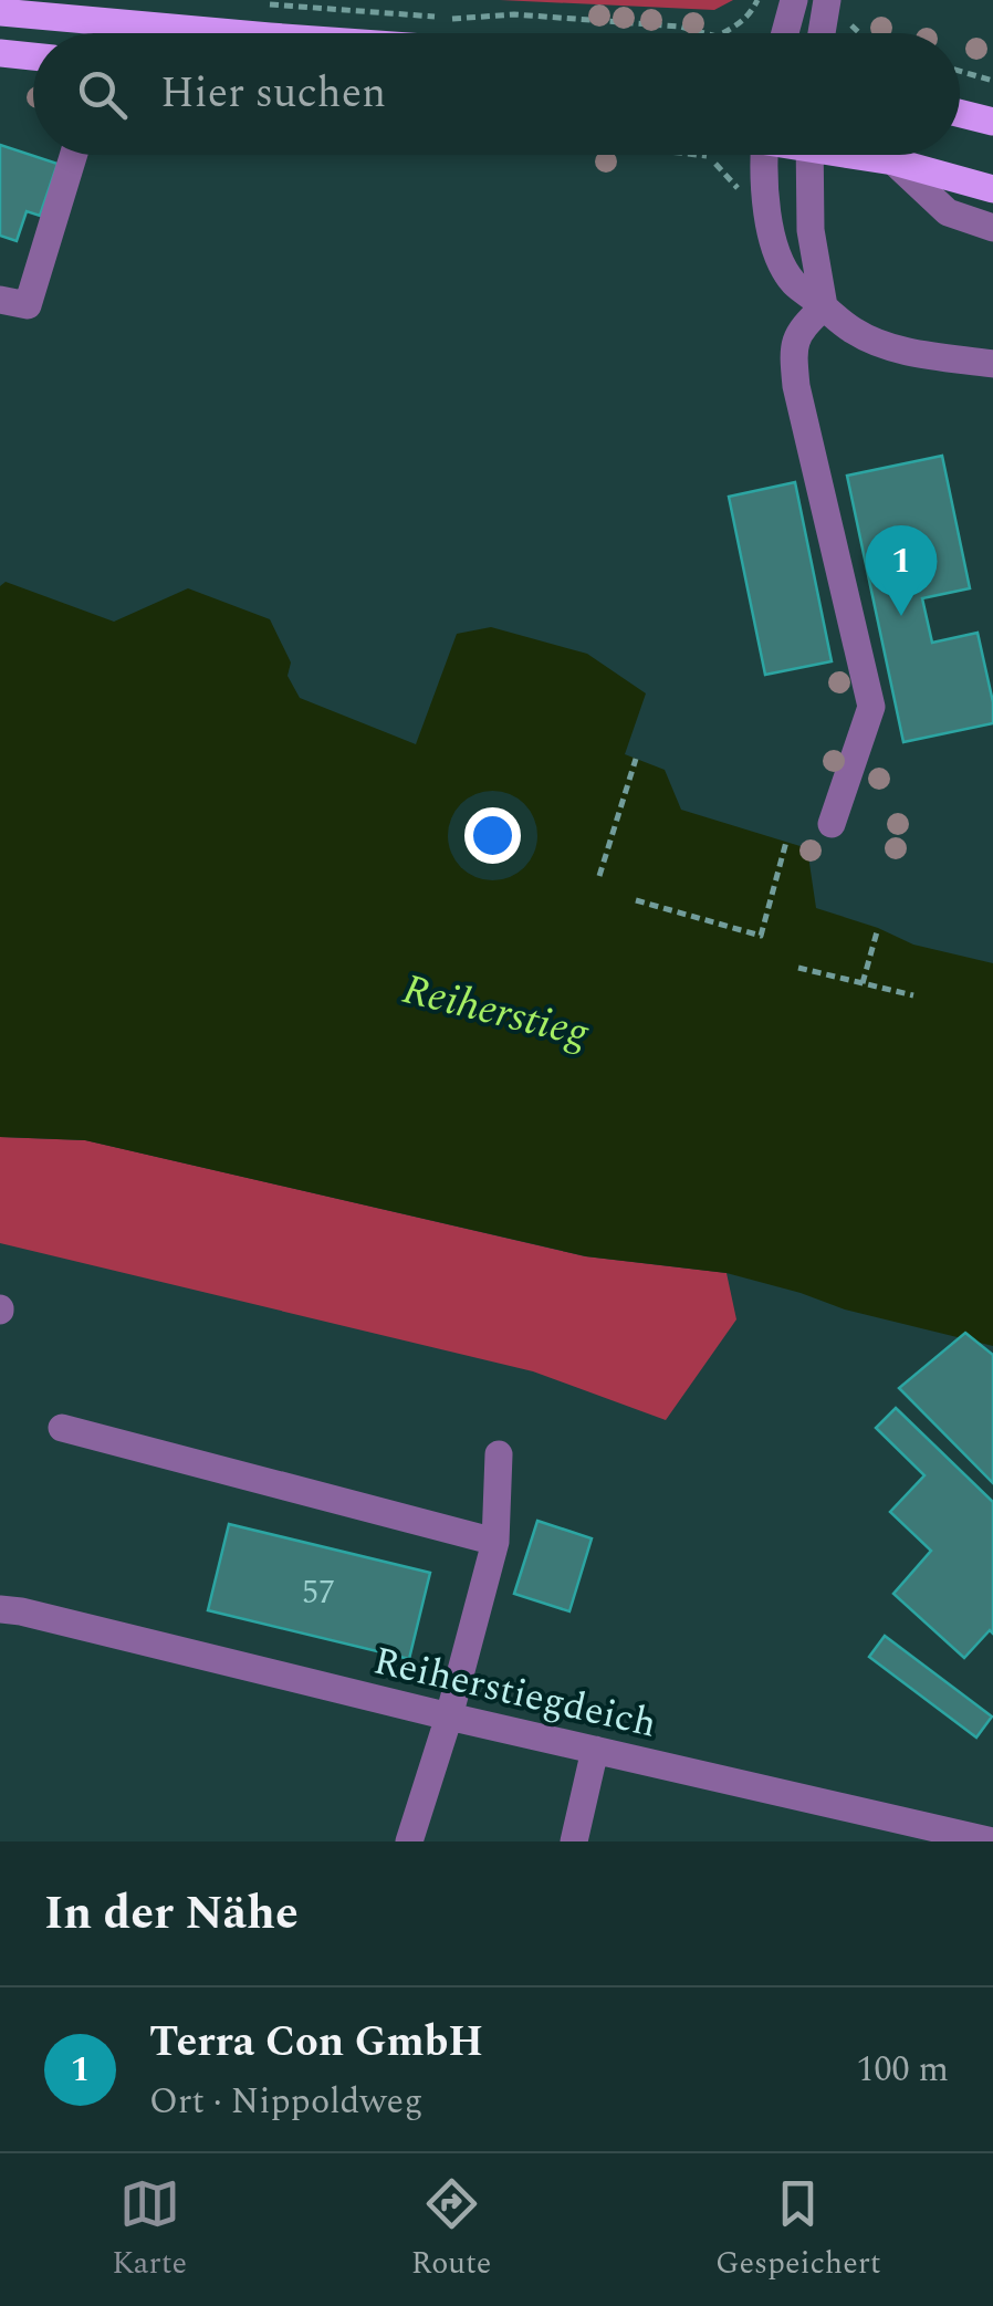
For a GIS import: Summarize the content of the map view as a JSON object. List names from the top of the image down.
{
  "streets": {
    "street": ["Reiherstiegdeich"]
  },
  "water": ["Reiherstieg"],
  "house_numbers": ["57"],
  "page": {
    "search": "Hier suchen",
    "pins": "1",
    "heading": "In der Nähe",
    "list": [
      {
        "mark": "1",
        "name": "Terra Con GmbH",
        "note": "Ort · Nippoldweg",
        "value": "100 m"
      }
    ],
    "nav": ["Karte", "Route", "Gespeichert"]
  }
}
